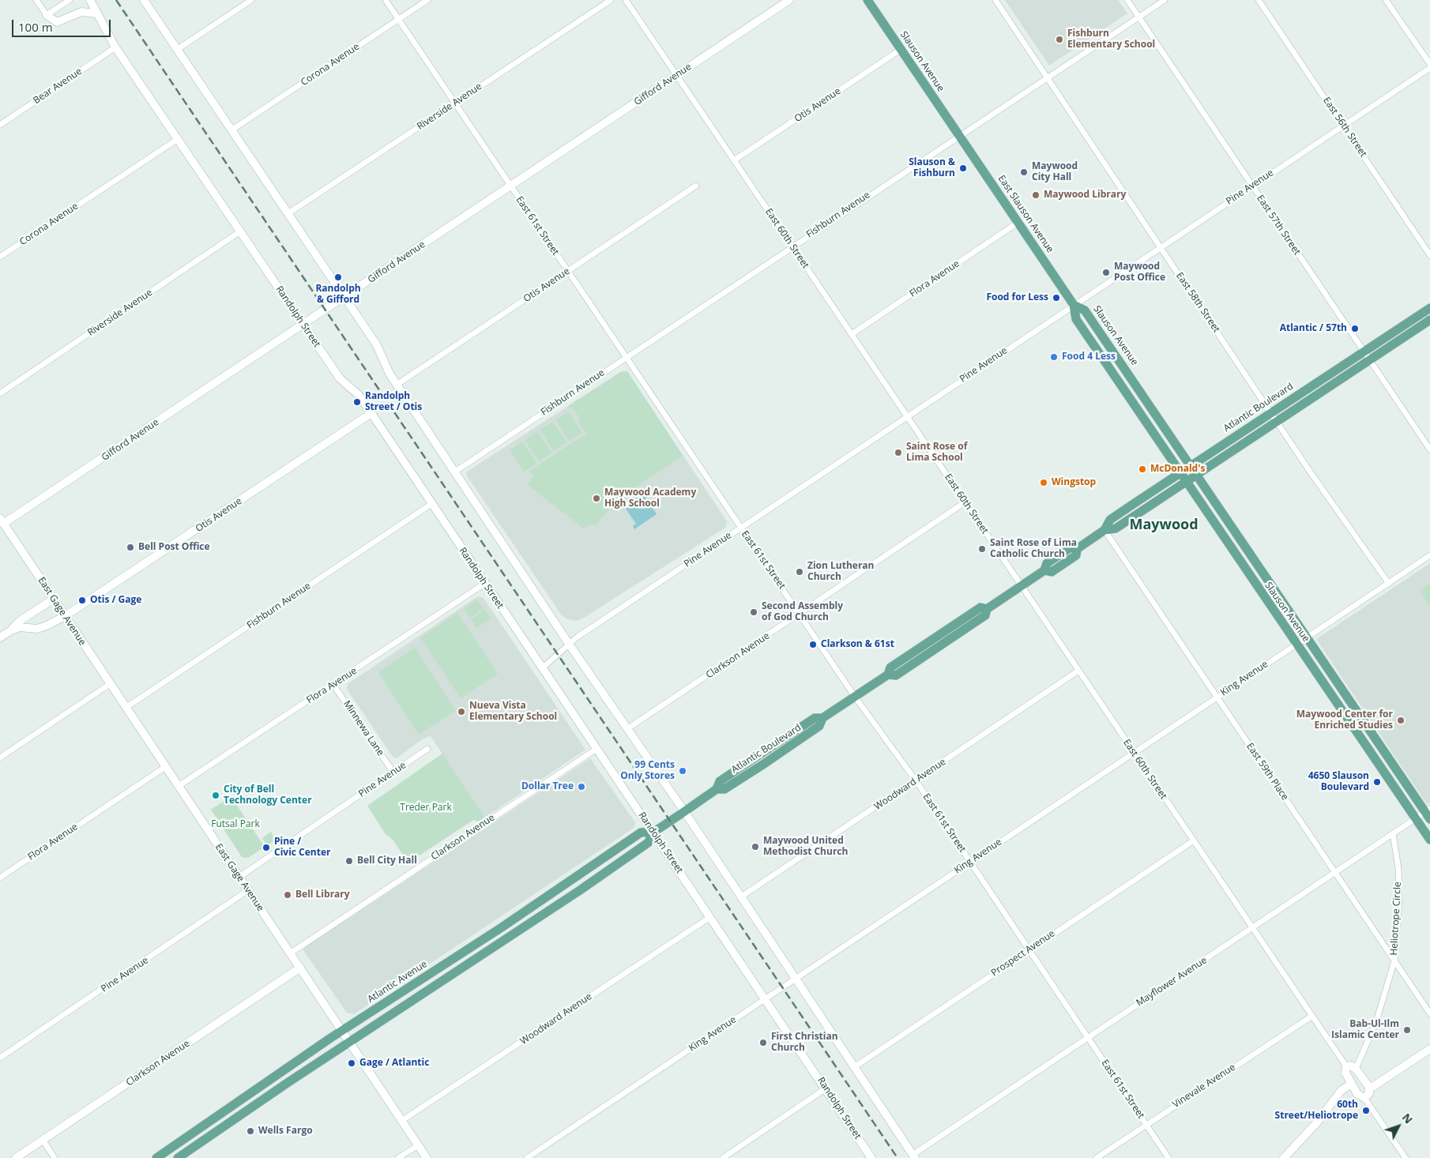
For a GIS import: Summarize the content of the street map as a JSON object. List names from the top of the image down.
{
  "streets": {
    "main road": [
      "Slauson Avenue",
      "East Slauson Avenue",
      "Atlantic Boulevard",
      "Atlantic Avenue"
    ],
    "street": [
      "Corona Avenue",
      "Gifford Avenue",
      "Bear Avenue",
      "Otis Avenue",
      "Riverside Avenue",
      "East 56th Street",
      "Pine Avenue",
      "Fishburn Avenue",
      "East 57th Street",
      "East 61st Street",
      "East 60th Street",
      "Flora Avenue",
      "East 58th Street",
      "Randolph Street",
      "East Gage Avenue",
      "Clarkson Avenue",
      "King Avenue",
      "Minnewa Lane",
      "East 59th Place",
      "Woodward Avenue",
      "Heliotrope Circle",
      "Prospect Avenue",
      "Mayflower Avenue",
      "Vinevale Avenue"
    ]
  },
  "crossings": [
    ["Slauson Avenue", "Otis Avenue"],
    ["Slauson Avenue", "Pine Avenue"],
    ["Slauson Avenue", "East Slauson Avenue"],
    ["Slauson Avenue", "Fishburn Avenue"],
    ["Slauson Avenue", "Atlantic Boulevard"],
    ["Slauson Avenue", "King Avenue"],
    ["Slauson Avenue", "Mayflower Avenue"],
    ["Corona Avenue", "East 61st Street"],
    ["Corona Avenue", "Randolph Street"],
    ["Gifford Avenue", "East 61st Street"],
    ["Gifford Avenue", "East 60th Street"],
    ["Gifford Avenue", "Randolph Street"],
    ["Gifford Avenue", "East Gage Avenue"],
    ["Bear Avenue", "Randolph Street"],
    ["Otis Avenue", "East 61st Street"],
    ["Otis Avenue", "East 60th Street"],
    ["Otis Avenue", "Randolph Street"],
    ["Otis Avenue", "East Gage Avenue"],
    ["Riverside Avenue", "East 61st Street"],
    ["Riverside Avenue", "Randolph Street"],
    ["East 56th Street", "Pine Avenue"],
    ["Pine Avenue", "East Slauson Avenue"],
    ["Pine Avenue", "East 57th Street"],
    ["Pine Avenue", "East 61st Street"],
    ["Pine Avenue", "East 60th Street"],
    ["Pine Avenue", "East 58th Street"],
    ["Pine Avenue", "Randolph Street"],
    ["Pine Avenue", "East Gage Avenue"],
    ["Pine Avenue", "Minnewa Lane"],
    ["East Slauson Avenue", "Fishburn Avenue"],
    ["East Slauson Avenue", "Flora Avenue"],
    ["Fishburn Avenue", "East 57th Street"],
    ["Fishburn Avenue", "East 61st Street"],
    ["Fishburn Avenue", "East 60th Street"],
    ["Fishburn Avenue", "East 58th Street"],
    ["Fishburn Avenue", "Randolph Street"],
    ["Fishburn Avenue", "East Gage Avenue"],
    ["East 57th Street", "Atlantic Boulevard"],
    ["East 61st Street", "Atlantic Boulevard"],
    ["East 61st Street", "Clarkson Avenue"],
    ["East 61st Street", "King Avenue"],
    ["East 61st Street", "Woodward Avenue"],
    ["East 61st Street", "Prospect Avenue"],
    ["East 61st Street", "Mayflower Avenue"],
    ["East 61st Street", "Vinevale Avenue"],
    ["East 60th Street", "Flora Avenue"],
    ["East 60th Street", "Atlantic Boulevard"],
    ["East 60th Street", "Clarkson Avenue"],
    ["East 60th Street", "King Avenue"],
    ["East 60th Street", "Woodward Avenue"],
    ["East 60th Street", "Prospect Avenue"],
    ["East 60th Street", "Mayflower Avenue"],
    ["East 60th Street", "Vinevale Avenue"],
    ["Flora Avenue", "Randolph Street"],
    ["Flora Avenue", "East Gage Avenue"],
    ["Flora Avenue", "Minnewa Lane"],
    ["East 58th Street", "Atlantic Boulevard"],
    ["East 58th Street", "King Avenue"],
    ["Randolph Street", "Clarkson Avenue"],
    ["Randolph Street", "King Avenue"],
    ["Randolph Street", "Woodward Avenue"],
    ["Randolph Street", "Atlantic Avenue"],
    ["Atlantic Boulevard", "East 59th Place"],
    ["Atlantic Boulevard", "Atlantic Avenue"],
    ["East Gage Avenue", "Clarkson Avenue"],
    ["East Gage Avenue", "Woodward Avenue"],
    ["East Gage Avenue", "Atlantic Avenue"],
    ["King Avenue", "East 59th Place"],
    ["East 59th Place", "Heliotrope Circle"],
    ["East 59th Place", "Mayflower Avenue"],
    ["Heliotrope Circle", "Mayflower Avenue"]
  ],
  "districts": ["Maywood"],
  "parks": ["Treder Park", "Futsal Park"],
  "places": [
    "Fishburn Elementary School",
    "Slauson & Fishburn",
    "Maywood City Hall",
    "Maywood Library",
    "Maywood Post Office",
    "Randolph & Gifford",
    "Food for Less",
    "Atlantic / 57th",
    "Food 4 Less",
    "Randolph Street / Otis",
    "Saint Rose of Lima School",
    "McDonald's",
    "Wingstop",
    "Maywood Academy High School",
    "Bell Post Office",
    "Saint Rose of Lima Catholic Church",
    "Zion Lutheran Church",
    "Otis / Gage",
    "Second Assembly of God Church",
    "Clarkson & 61st",
    "Nueva Vista Elementary School",
    "Maywood Center for Enriched Studies",
    "99 Cents Only Stores",
    "4650 Slauson Boulevard",
    "Dollar Tree",
    "City of Bell Technology Center",
    "Maywood United Methodist Church",
    "Pine / Civic Center",
    "Bell City Hall",
    "Bell Library",
    "Bab-Ul-Ilm Islamic Center",
    "First Christian Church",
    "Gage / Atlantic",
    "60th Street/Heliotrope",
    "Wells Fargo"
  ],
  "scale_bar": "100 m",
  "north": "top right"
}
